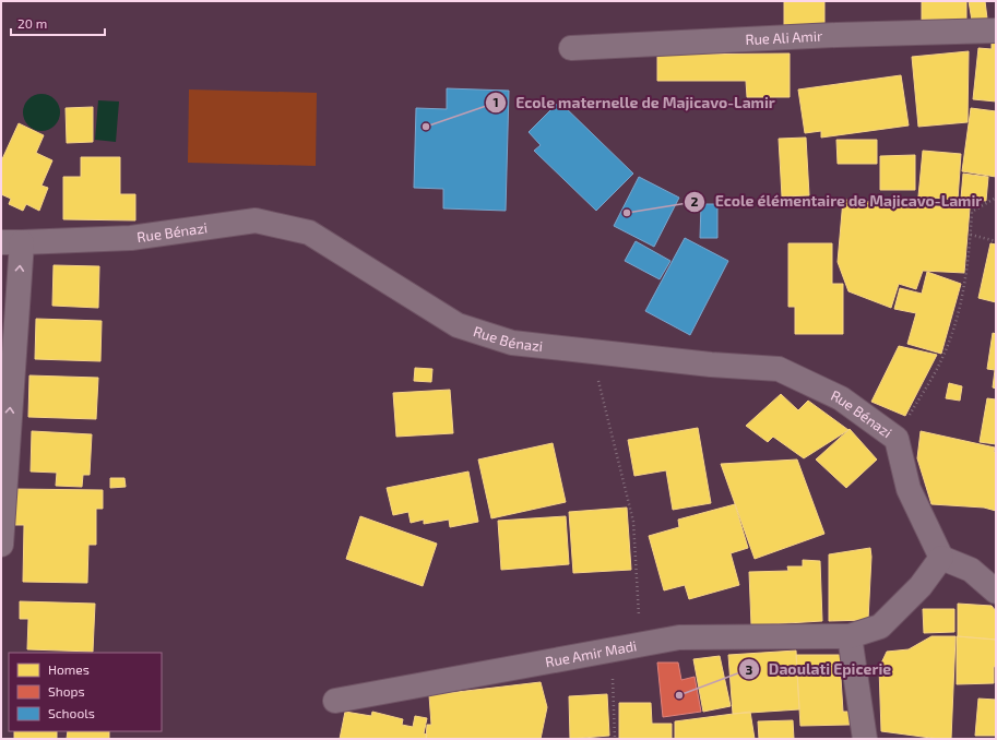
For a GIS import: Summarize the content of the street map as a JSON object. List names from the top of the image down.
{
  "streets": {
    "street": ["Rue Ali Amir", "Rue Bénazi", "Rue Amir Madi"]
  },
  "crossings": [
    ["Rue Bénazi", "Rue Amir Madi"]
  ],
  "places": ["Ecole maternelle de Majicavo-Lamir", "Ecole élémentaire de Majicavo-Lamir", "Daoulati Epicerie"],
  "legend": ["Homes", "Shops", "Schools"],
  "scale_bar": "20 m"
}
